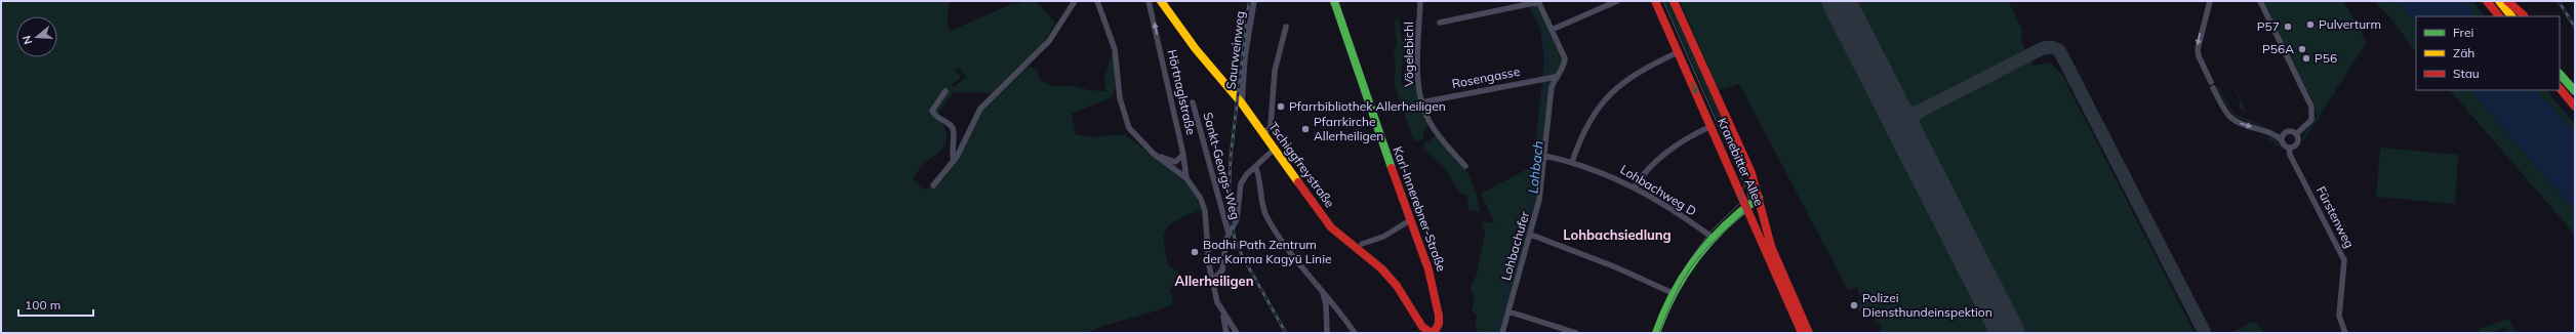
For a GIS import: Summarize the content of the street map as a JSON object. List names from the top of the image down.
{
  "streets": {
    "main road": ["Kranebitter Allee", "Tschiggfreystraße", "Karl-Innerebner-Straße"],
    "street": [
      "Saurweinweg",
      "Vögelebichl",
      "Rosengasse",
      "Hörtnaglstraße",
      "Sankt-Georgs-Weg",
      "Lohbachweg D",
      "Fürstenweg",
      "Lohbachufer"
    ]
  },
  "crossings": [
    ["Saurweinweg", "Tschiggfreystraße"],
    ["Vögelebichl", "Rosengasse"],
    ["Rosengasse", "Lohbachufer"],
    ["Tschiggfreystraße", "Sankt-Georgs-Weg"],
    ["Tschiggfreystraße", "Karl-Innerebner-Straße"],
    ["Lohbachweg D", "Lohbachufer"]
  ],
  "districts": ["Lohbachsiedlung", "Allerheiligen"],
  "water": ["Lohbach"],
  "places": [
    "Pulverturm",
    "P57",
    "P56A",
    "P56",
    "Pfarrbibliothek Allerheiligen",
    "Pfarrkirche Allerheiligen",
    "Bodhi Path Zentrum der Karma Kagyü Linie",
    "Polizei Diensthundeinspektion"
  ],
  "legend": ["Frei", "Zäh", "Stau"],
  "scale_bar": "100 m",
  "north": "left"
}
